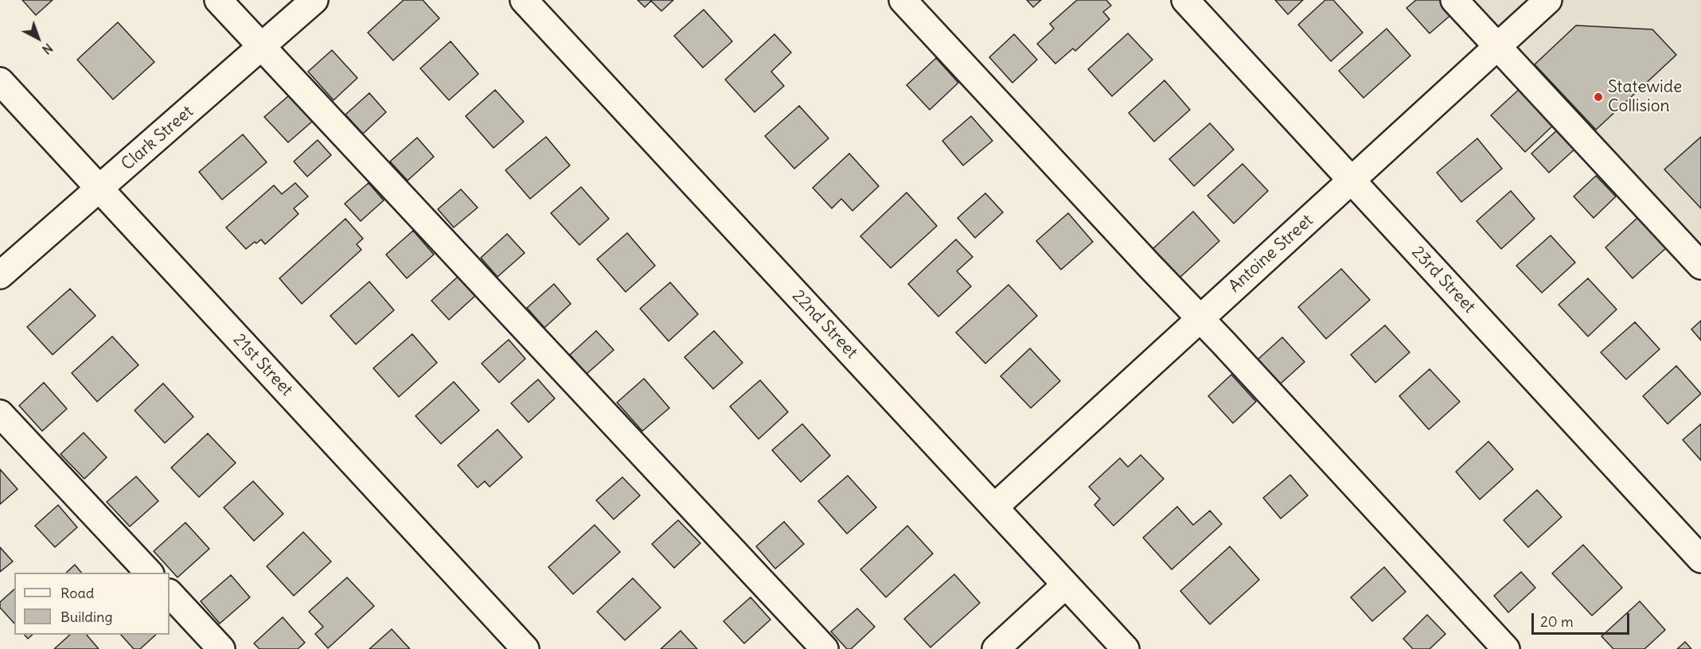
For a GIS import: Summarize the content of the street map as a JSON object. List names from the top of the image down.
{
  "streets": {
    "street": [
      "Clark Street",
      "Antoine Street",
      "23rd Street",
      "22nd Street",
      "21st Street"
    ]
  },
  "crossings": [
    ["Clark Street", "21st Street"],
    ["Antoine Street", "23rd Street"],
    ["Antoine Street", "22nd Street"]
  ],
  "places": ["Statewide Collision"],
  "legend": ["Road", "Building"],
  "scale_bar": "20 m",
  "north": "bottom right"
}
